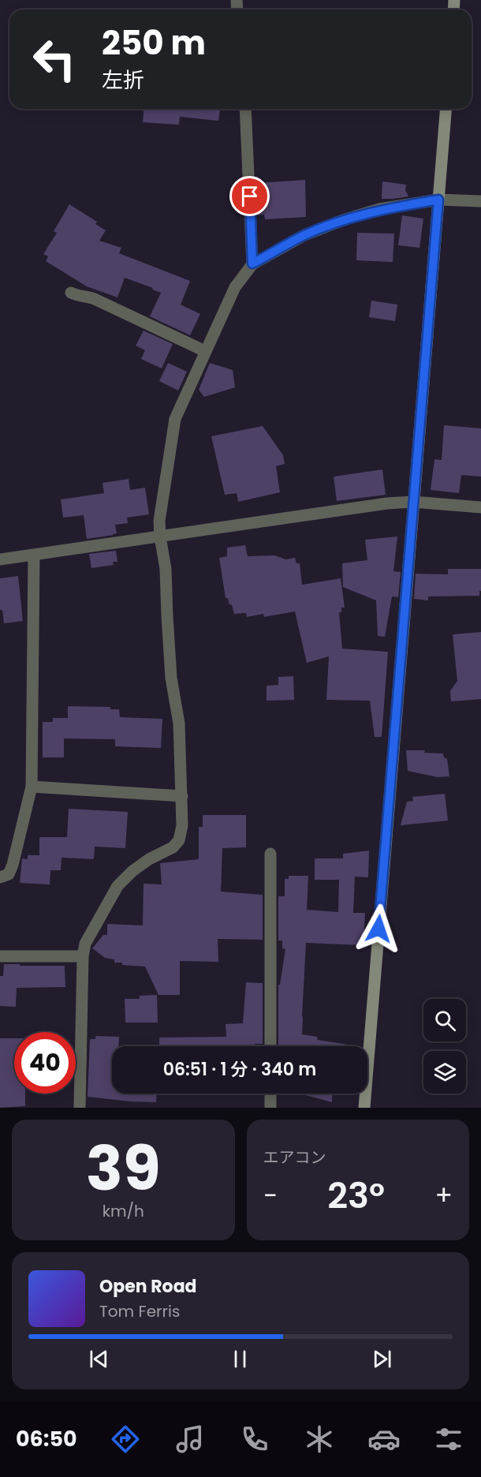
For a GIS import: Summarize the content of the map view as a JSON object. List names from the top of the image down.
{
  "page": {
    "turn": ["250 m", "左折"],
    "limit": "40",
    "trip": "06:51 · 1 分 · 340 m",
    "tile": [
      ["39", "km/h"],
      "エアコン"
    ],
    "heat": ["−", "23°", "+"],
    "song": ["Open Road", "Tom Ferris"],
    "tabs": "06:50"
  }
}
